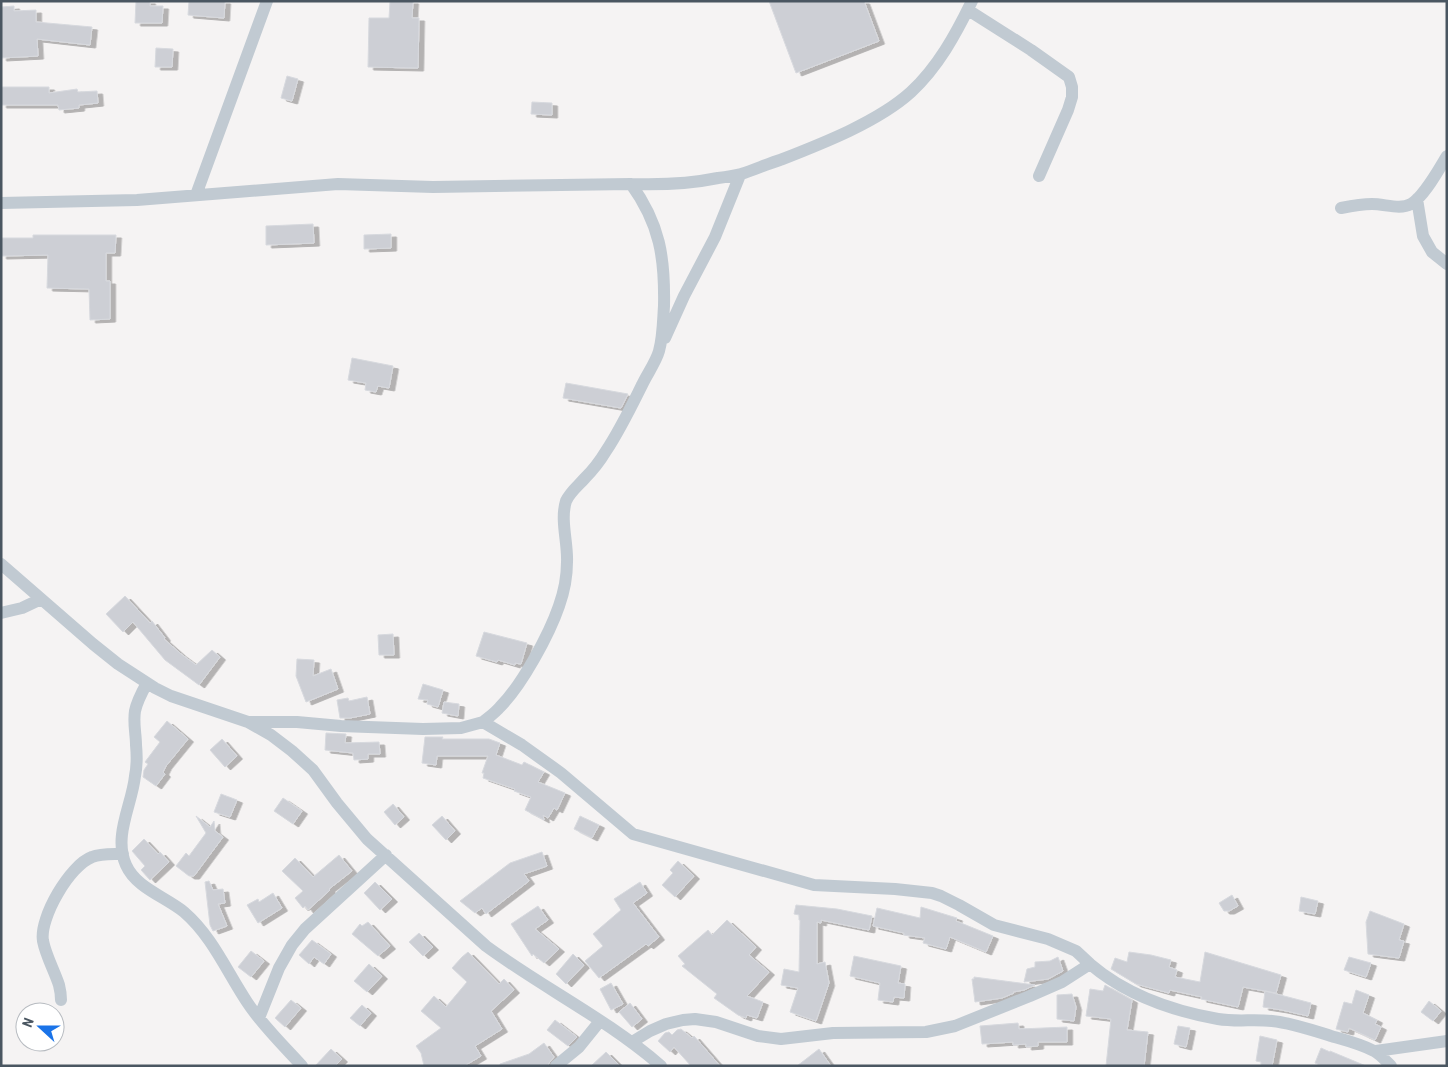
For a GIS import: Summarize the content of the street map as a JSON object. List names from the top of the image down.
{
  "north": "left"
}
